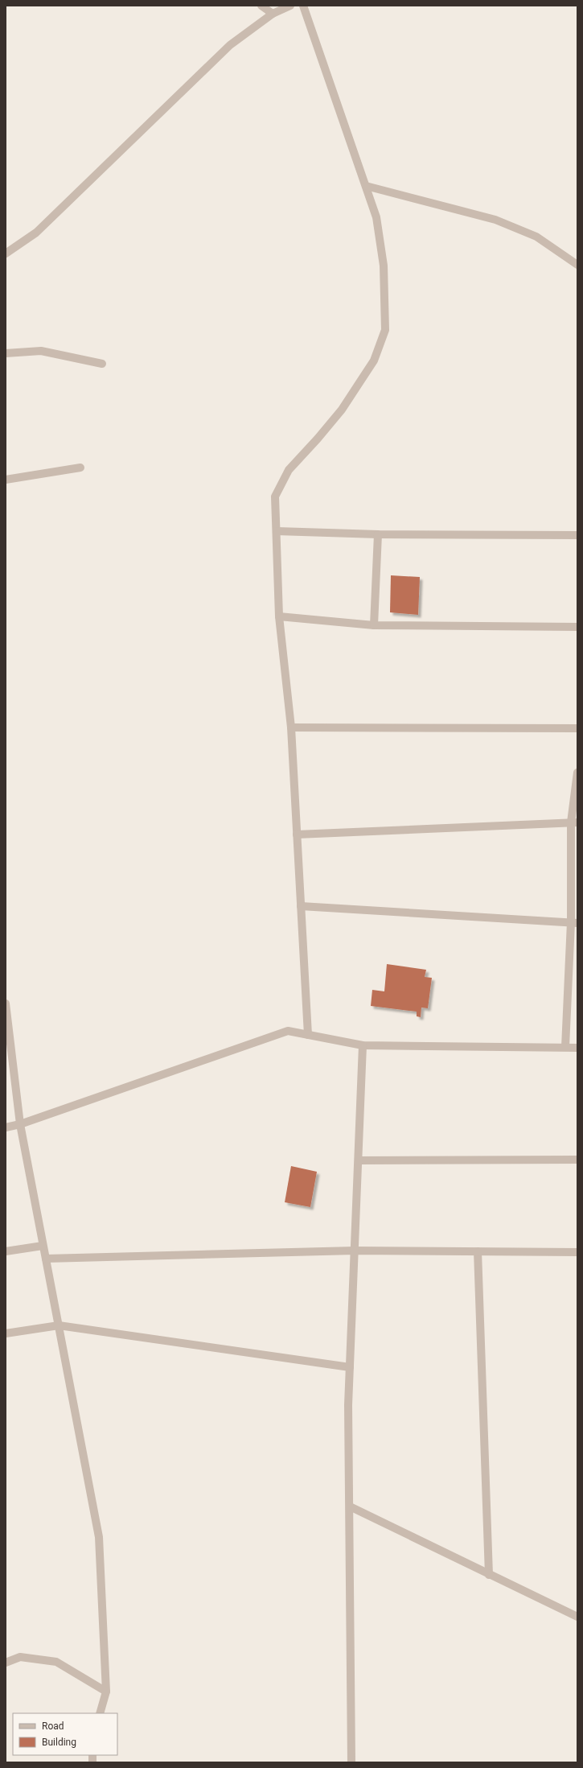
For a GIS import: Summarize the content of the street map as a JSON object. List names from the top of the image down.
{
  "legend": ["Road", "Building"]
}
